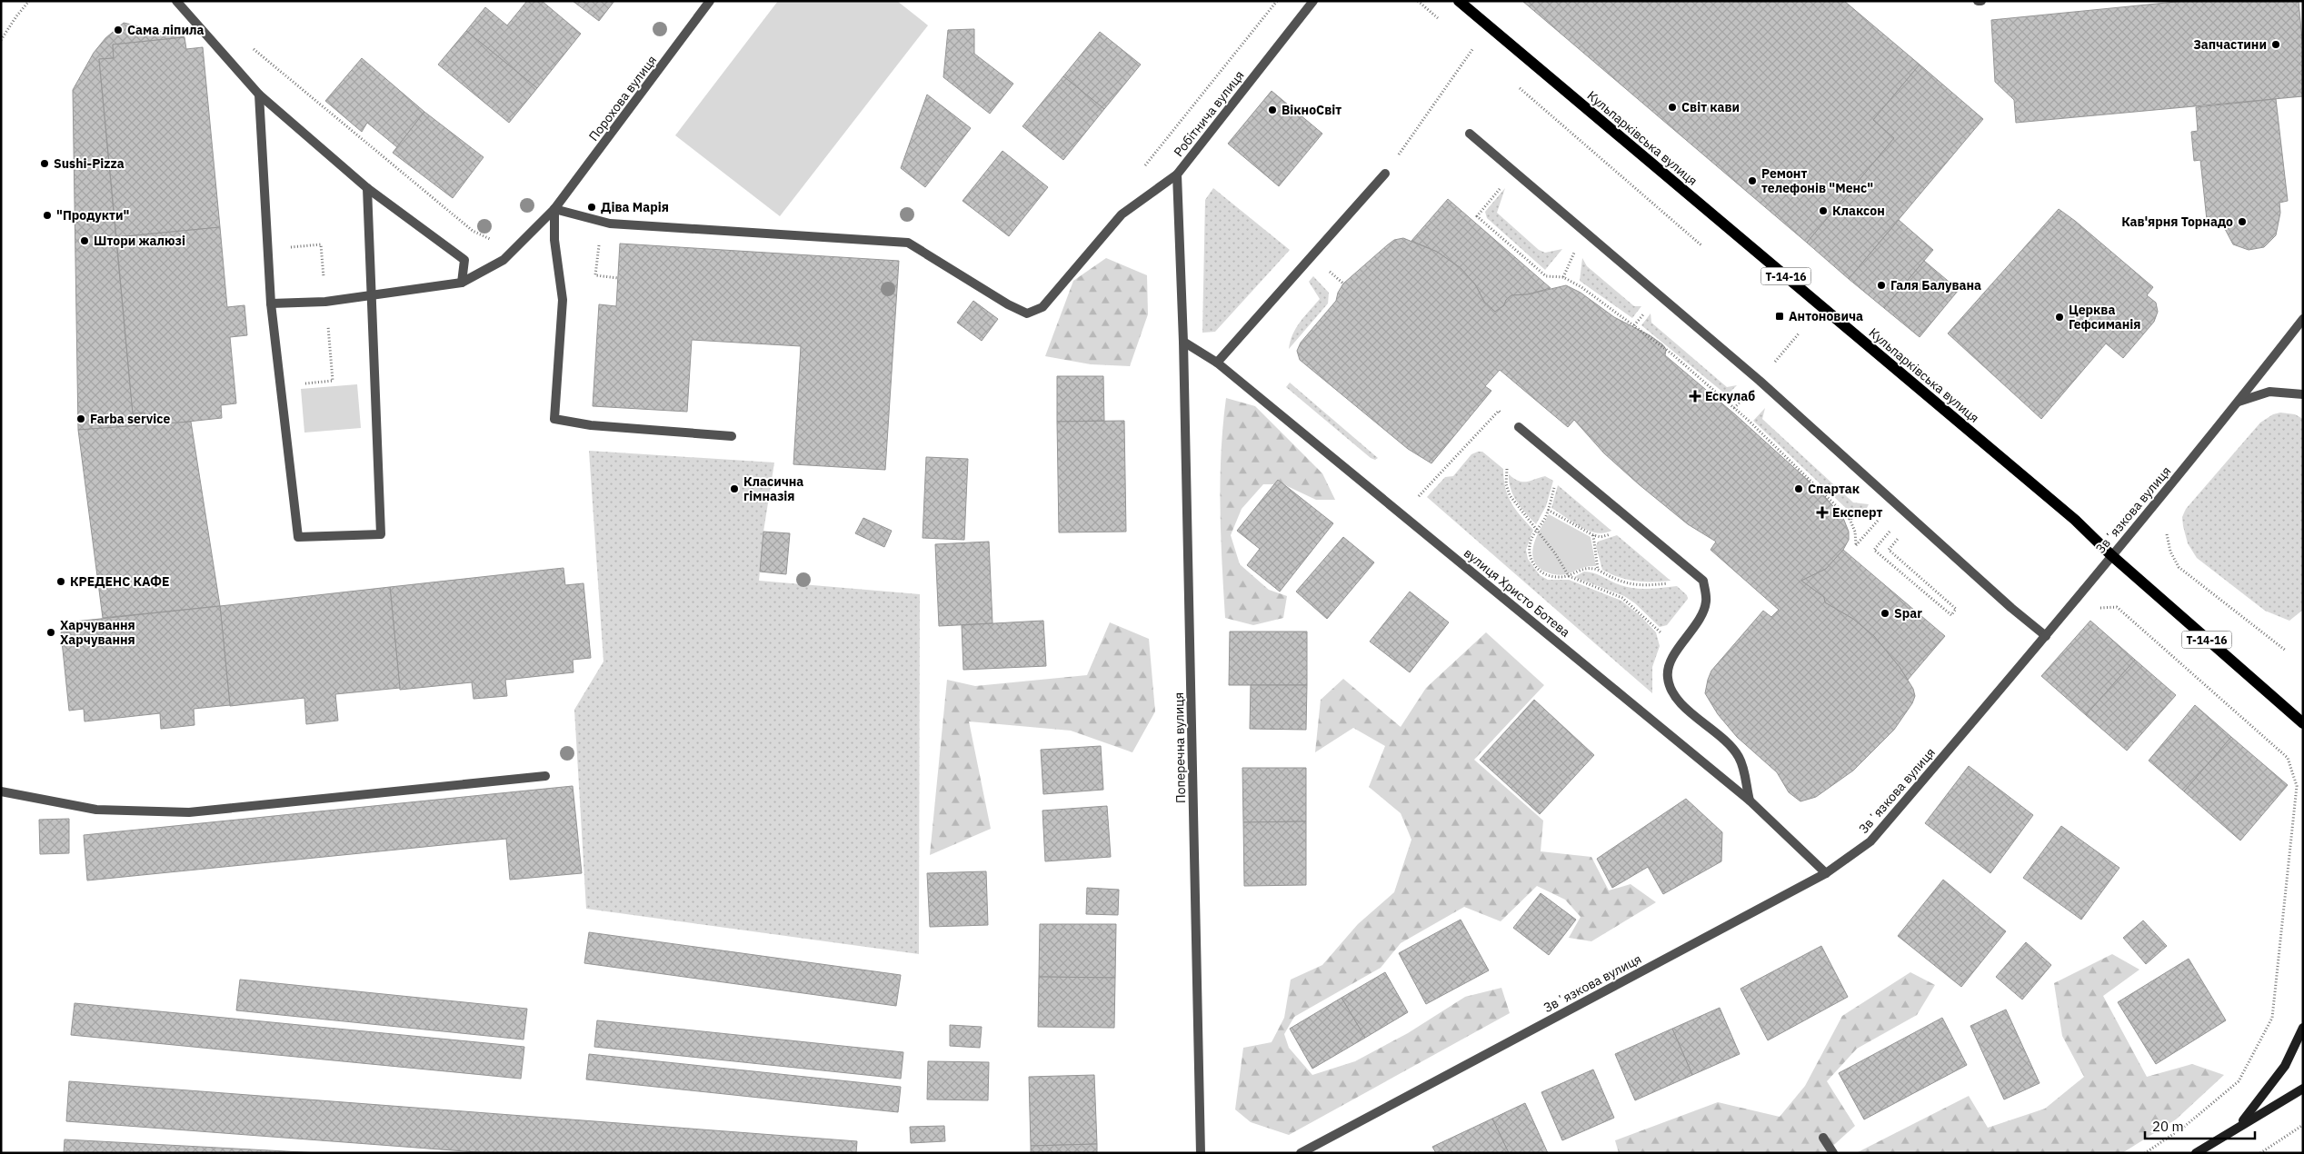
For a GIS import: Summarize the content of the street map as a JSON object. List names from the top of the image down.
{
  "streets": {
    "main road": ["Кульпарківська вулиця", "Т-14-16"],
    "street": [
      "Порохова вулиця",
      "Робітнича вулиця",
      "Звʼязкова вулиця",
      "вулиця Христо Ботева",
      "Поперечна вулиця"
    ]
  },
  "crossings": [
    ["Робітнича вулиця", "вулиця Христо Ботева"],
    ["Робітнича вулиця", "Поперечна вулиця"],
    ["Кульпарківська вулиця", "Звʼязкова вулиця"],
    ["Звʼязкова вулиця", "вулиця Христо Ботева"],
    ["вулиця Христо Ботева", "Поперечна вулиця"]
  ],
  "places": {
    "other": [
      "Сама ліпила",
      "Запчастини",
      "Світ кави",
      "ВікноСвіт",
      "Sushi-Pizza",
      "Ремонт телефонів \"Менс\"",
      "Діва Марія",
      "Клаксон",
      "\"Продукти\"",
      "Кав'ярня Торнадо",
      "Штори жалюзі",
      "Галя Балувана",
      "Церква Гефсиманія",
      "Farba service",
      "Класична гімназія",
      "Спартак",
      "КРЕДЕНС КАФЕ",
      "Spar",
      "Харчування Харчування"
    ],
    "transit": ["Антоновича"],
    "health": ["Ескулаб", "Експерт"]
  },
  "scale_bar": "20 m"
}
